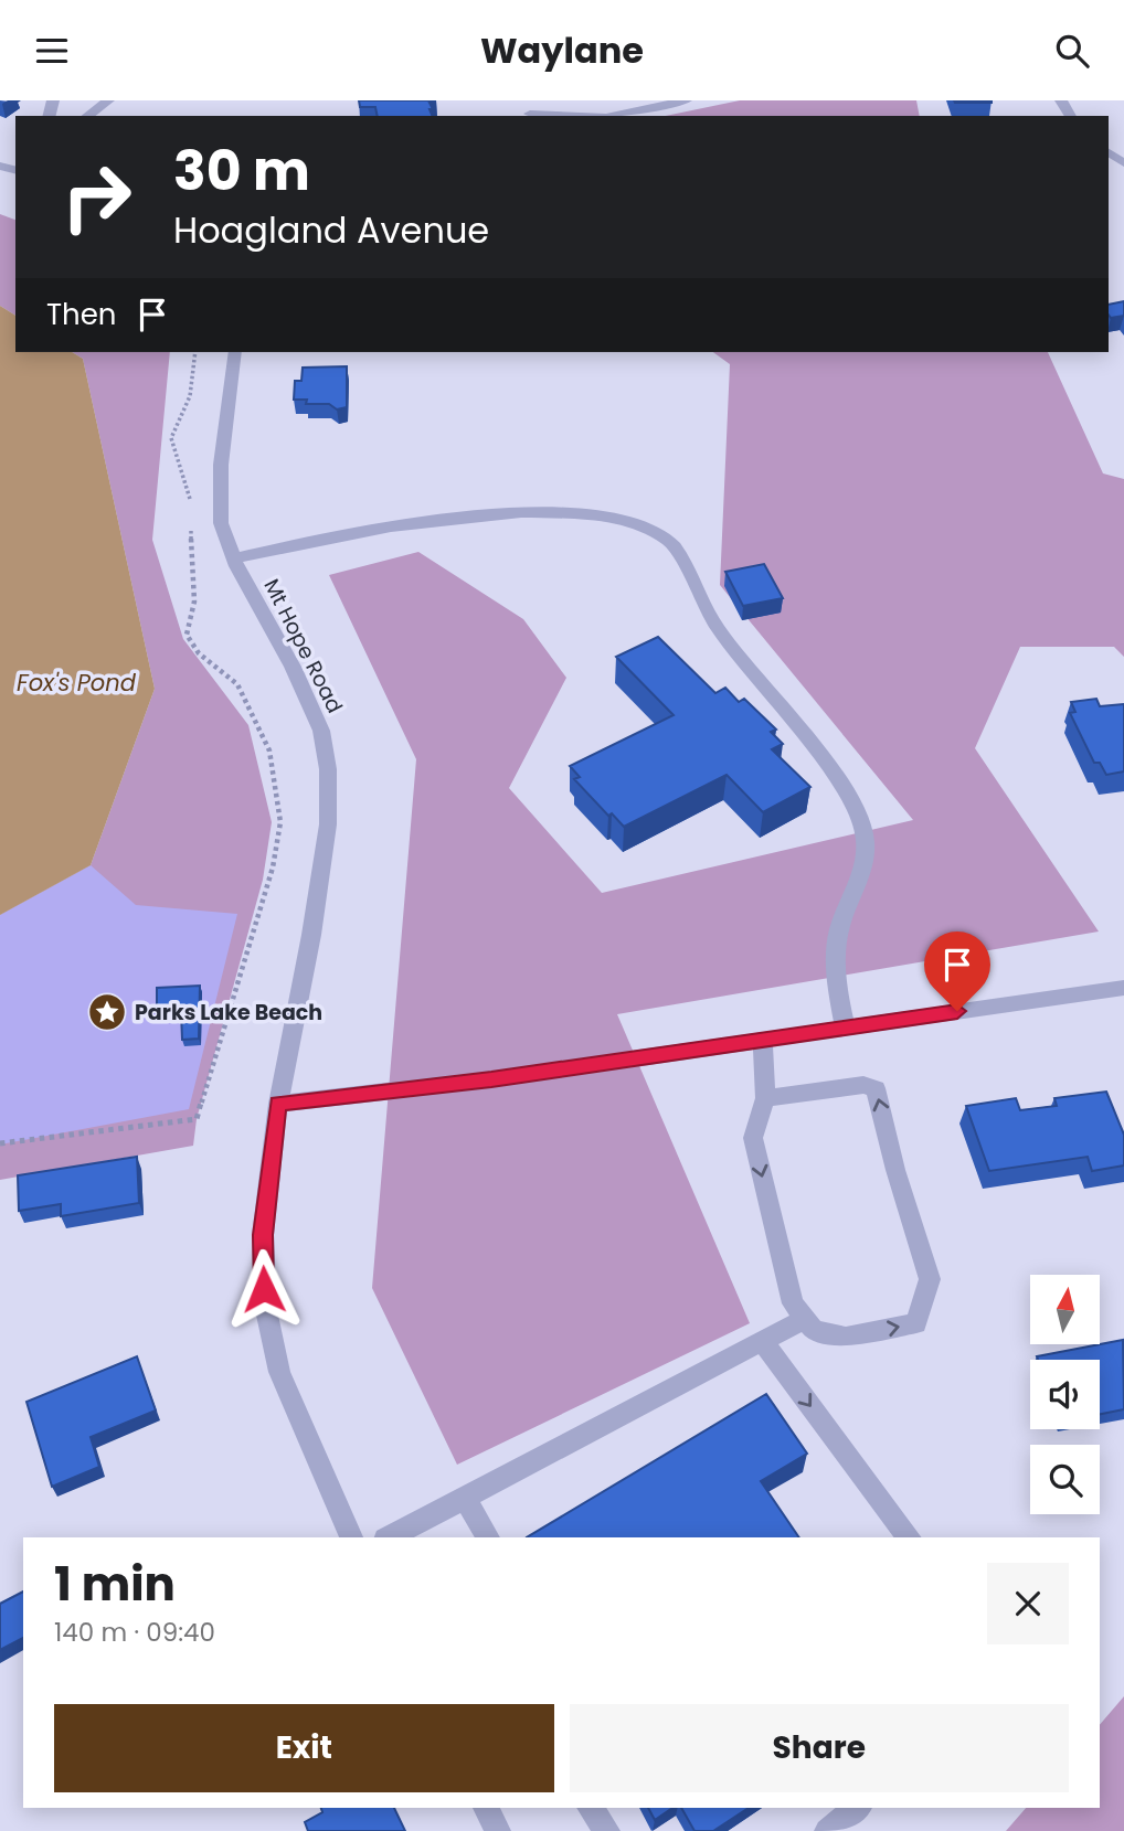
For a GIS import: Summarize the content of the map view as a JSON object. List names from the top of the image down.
{
  "streets": {
    "street": ["Mt Hope Road"]
  },
  "water": ["Fox's Pond"],
  "places": {
    "place": ["Parks Lake Beach"]
  },
  "north": "top",
  "page": {
    "header": "Waylane",
    "turn": ["30 m", "Hoagland Avenue"],
    "then": "Then",
    "heading": ["1 min", "140 m · 09:40"],
    "buttons": ["Exit", "Share"]
  }
}
